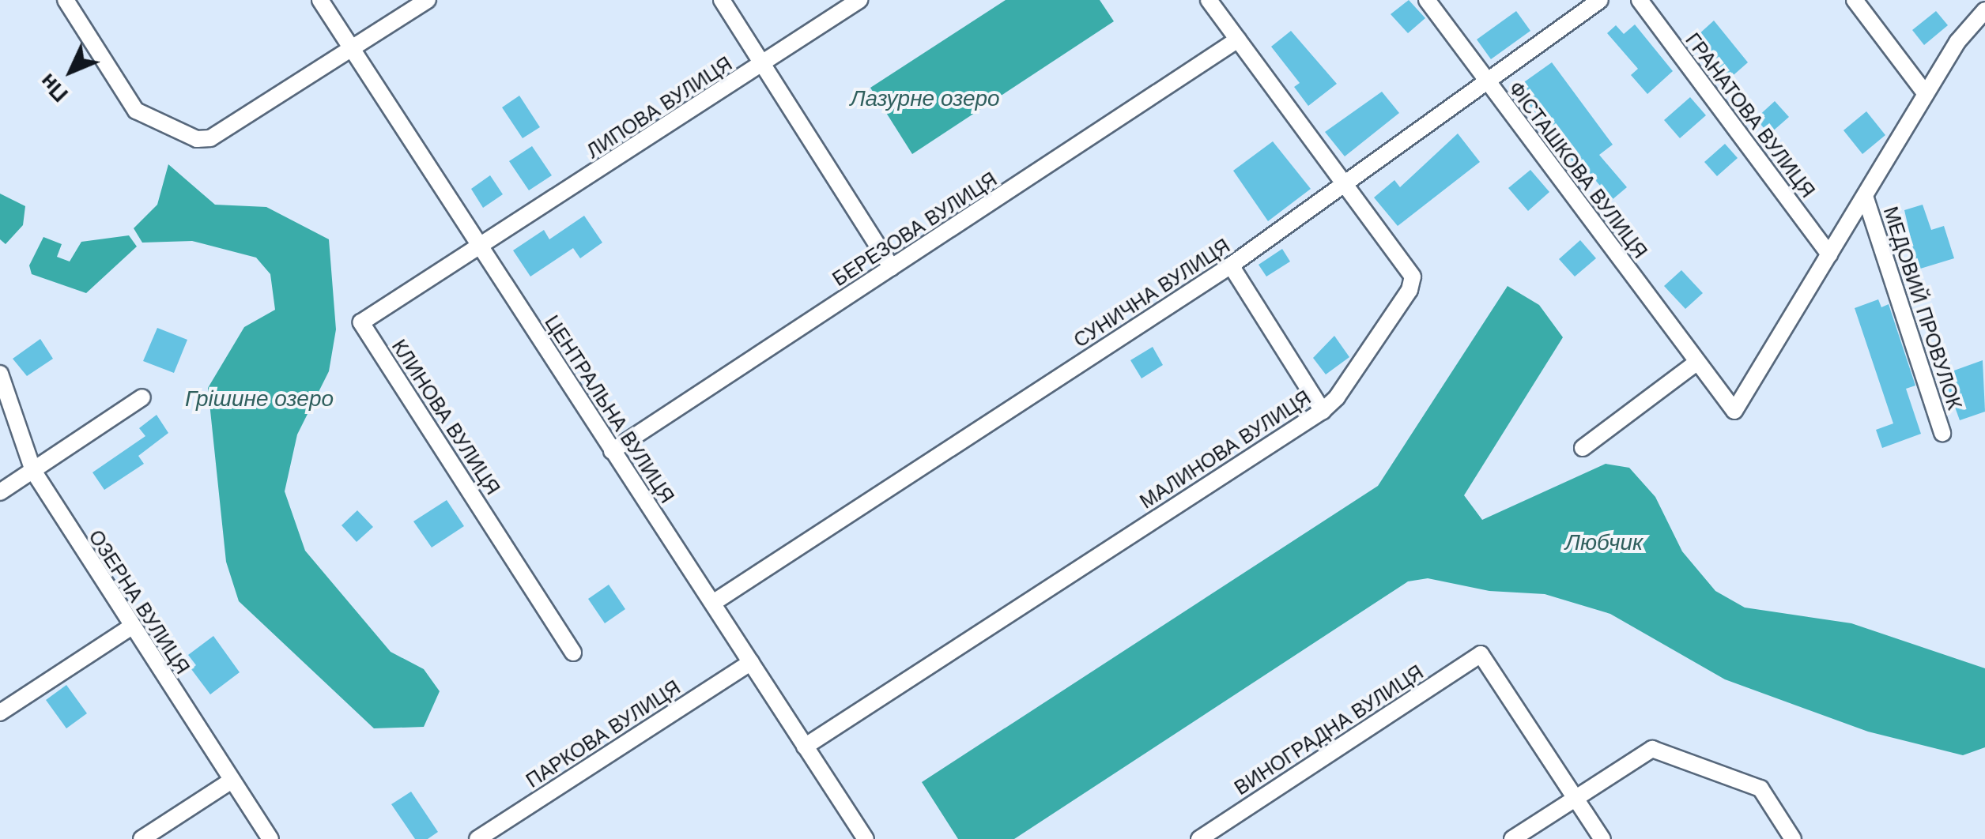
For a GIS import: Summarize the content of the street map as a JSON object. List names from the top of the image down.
{
  "streets": {
    "street": [
      "ЛИПОВА ВУЛИЦЯ",
      "ГРАНАТОВА ВУЛИЦЯ",
      "ФІСТАШКОВА ВУЛИЦЯ",
      "БЕРЕЗОВА ВУЛИЦЯ",
      "СУНИЧНА ВУЛИЦЯ",
      "МЕДОВИЙ ПРОВУЛОК",
      "ЦЕНТРАЛЬНА ВУЛИЦЯ",
      "КЛИНОВА ВУЛИЦЯ",
      "МАЛИНОВА ВУЛИЦЯ",
      "ОЗЕРНА ВУЛИЦЯ",
      "ВИНОГРАДНА ВУЛИЦЯ",
      "ПАРКОВА ВУЛИЦЯ"
    ]
  },
  "crossings": [
    ["ЛИПОВА ВУЛИЦЯ", "ЦЕНТРАЛЬНА ВУЛИЦЯ"],
    ["ЛИПОВА ВУЛИЦЯ", "КЛИНОВА ВУЛИЦЯ"],
    ["ГРАНАТОВА ВУЛИЦЯ", "ФІСТАШКОВА ВУЛИЦЯ"],
    ["ФІСТАШКОВА ВУЛИЦЯ", "СУНИЧНА ВУЛИЦЯ"],
    ["БЕРЕЗОВА ВУЛИЦЯ", "ЦЕНТРАЛЬНА ВУЛИЦЯ"],
    ["БЕРЕЗОВА ВУЛИЦЯ", "МАЛИНОВА ВУЛИЦЯ"],
    ["СУНИЧНА ВУЛИЦЯ", "ЦЕНТРАЛЬНА ВУЛИЦЯ"],
    ["СУНИЧНА ВУЛИЦЯ", "МАЛИНОВА ВУЛИЦЯ"],
    ["ЦЕНТРАЛЬНА ВУЛИЦЯ", "КЛИНОВА ВУЛИЦЯ"],
    ["ЦЕНТРАЛЬНА ВУЛИЦЯ", "МАЛИНОВА ВУЛИЦЯ"],
    ["ЦЕНТРАЛЬНА ВУЛИЦЯ", "ПАРКОВА ВУЛИЦЯ"]
  ],
  "water": ["Лазурне озеро", "Грішине озеро", "Любчик"],
  "north": "bottom left"
}
